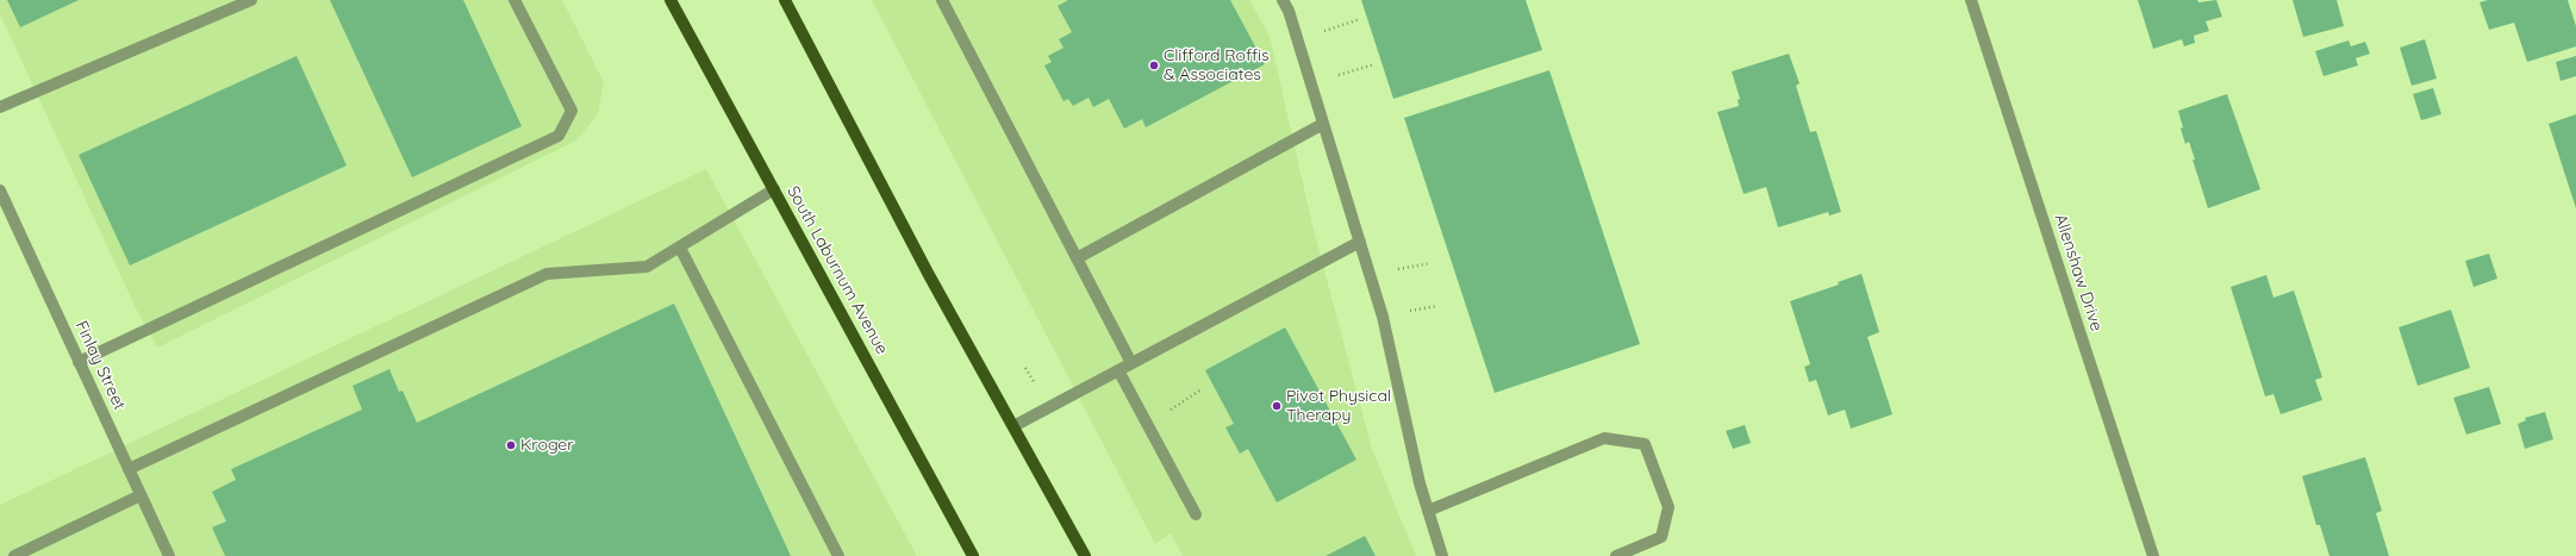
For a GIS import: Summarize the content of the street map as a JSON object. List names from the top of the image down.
{
  "streets": {
    "main road": ["South Laburnum Avenue"],
    "street": ["Allenshaw Drive", "Finlay Street"]
  },
  "places": ["Clifford Roffis & Associates", "Pivot Physical Therapy", "Kroger"]
}
